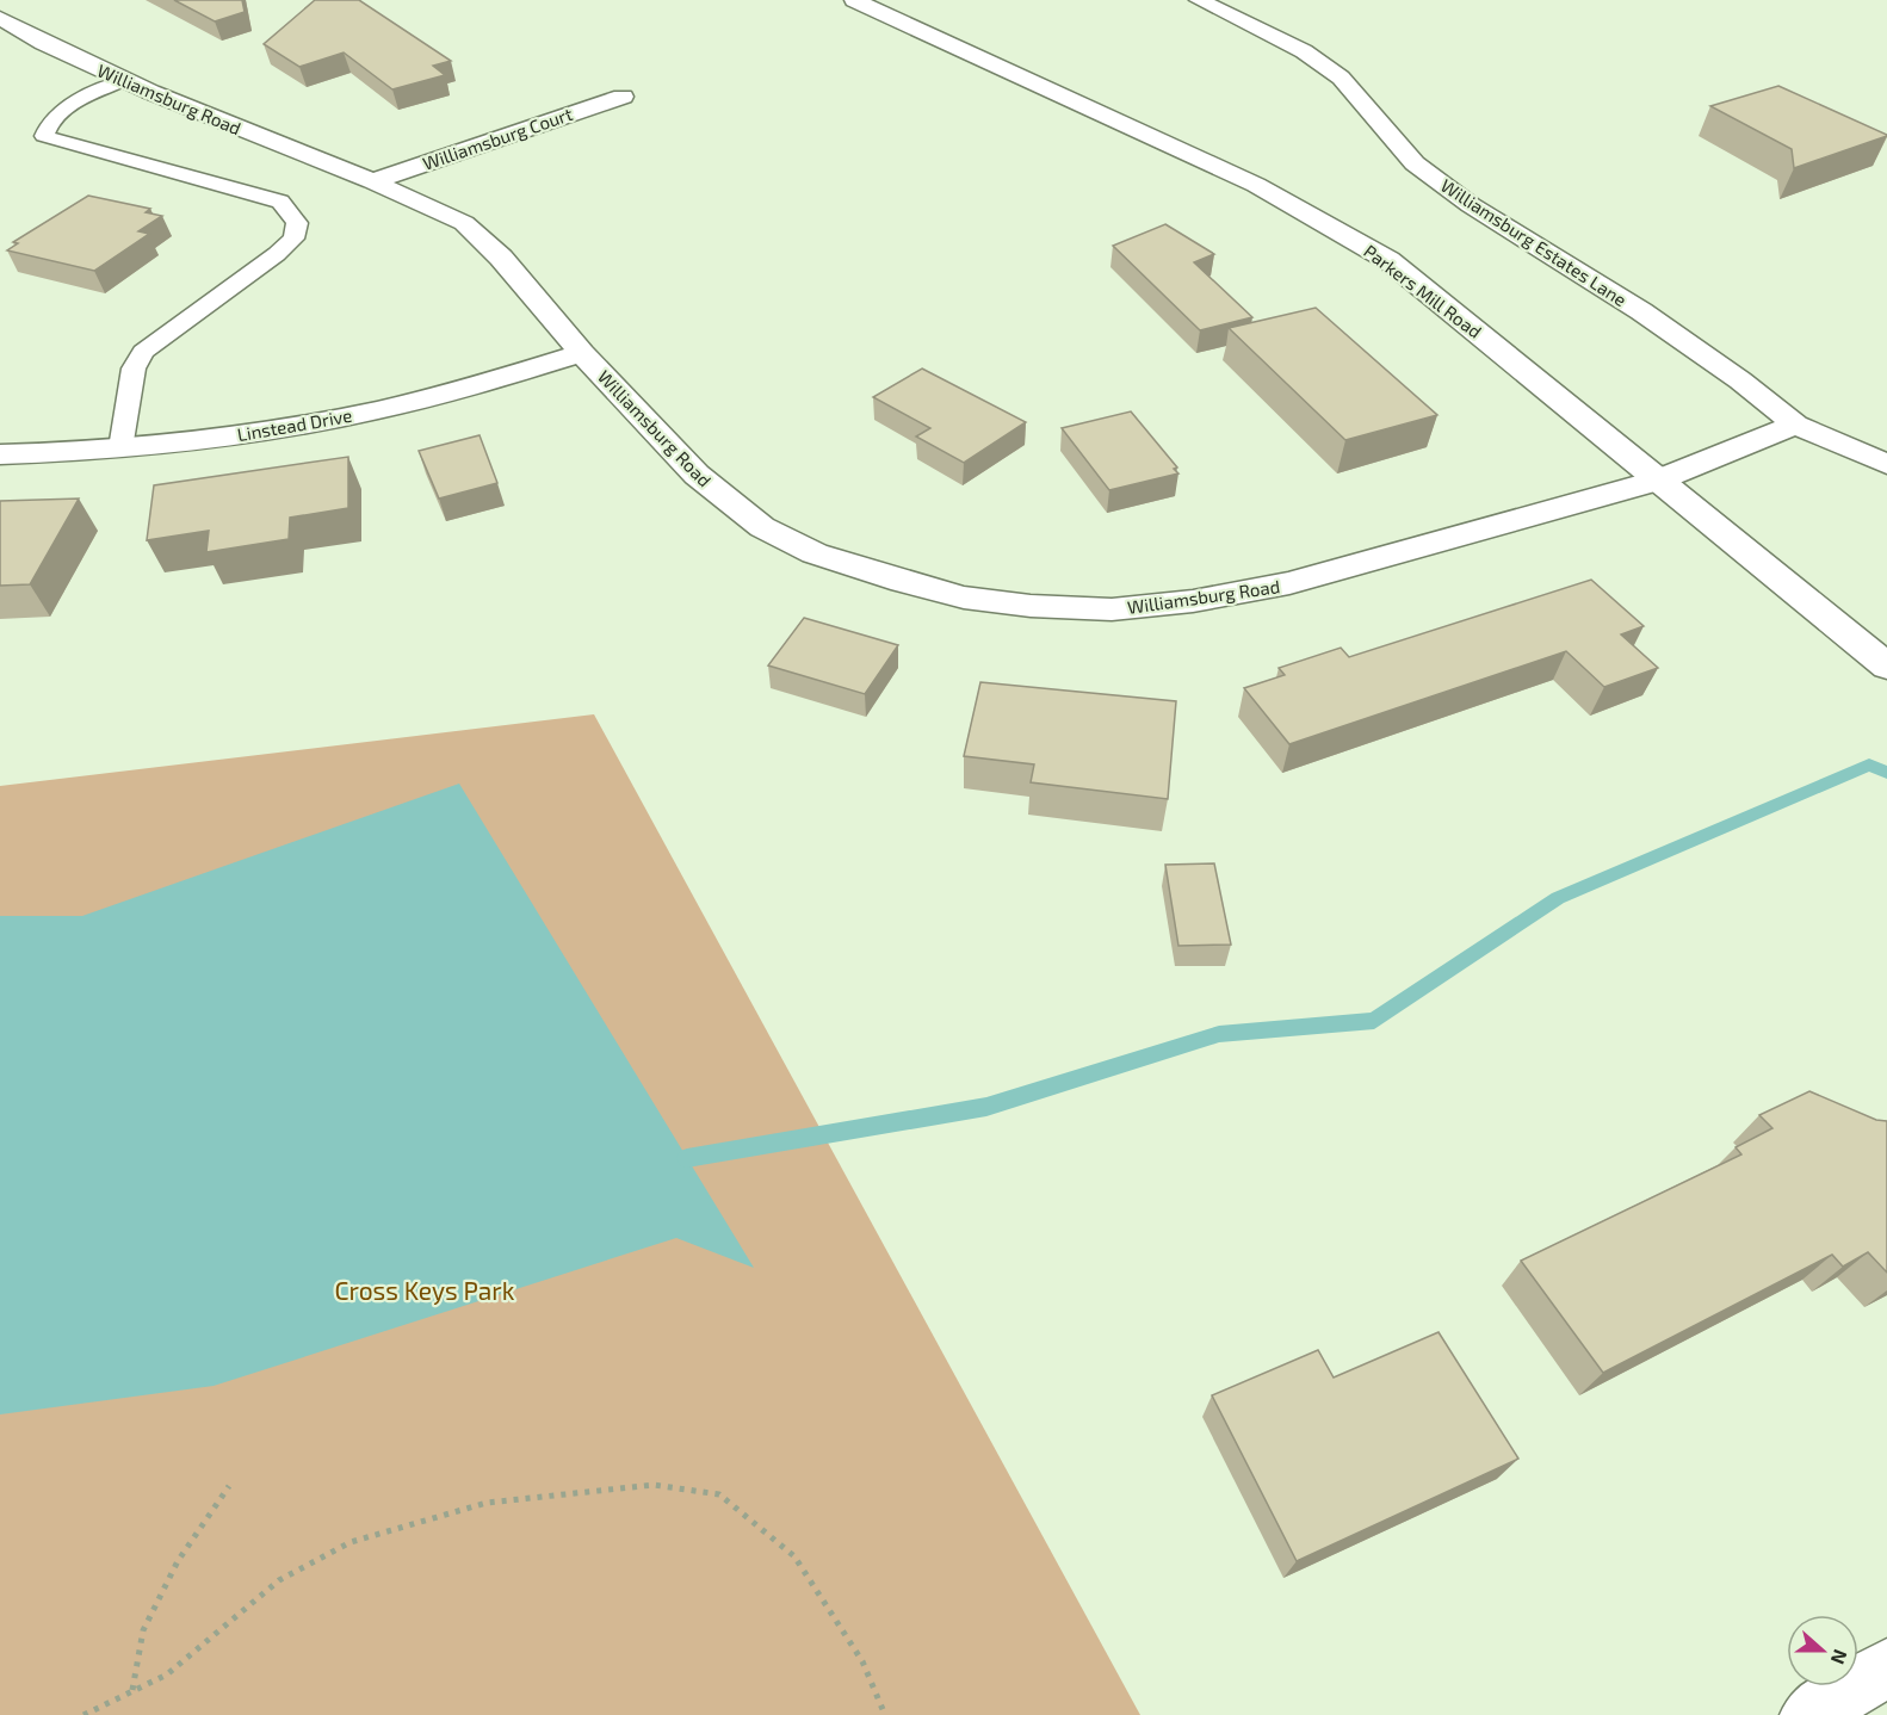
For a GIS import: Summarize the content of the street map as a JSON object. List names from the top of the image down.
{
  "streets": {
    "street": [
      "Williamsburg Road",
      "Williamsburg Court",
      "Williamsburg Estates Lane",
      "Parkers Mill Road",
      "Linstead Drive"
    ]
  },
  "crossings": [
    ["Williamsburg Road", "Williamsburg Court"],
    ["Williamsburg Road", "Williamsburg Estates Lane"],
    ["Williamsburg Road", "Parkers Mill Road"],
    ["Williamsburg Road", "Linstead Drive"]
  ],
  "parks": ["Cross Keys Park"],
  "north": "right"
}
